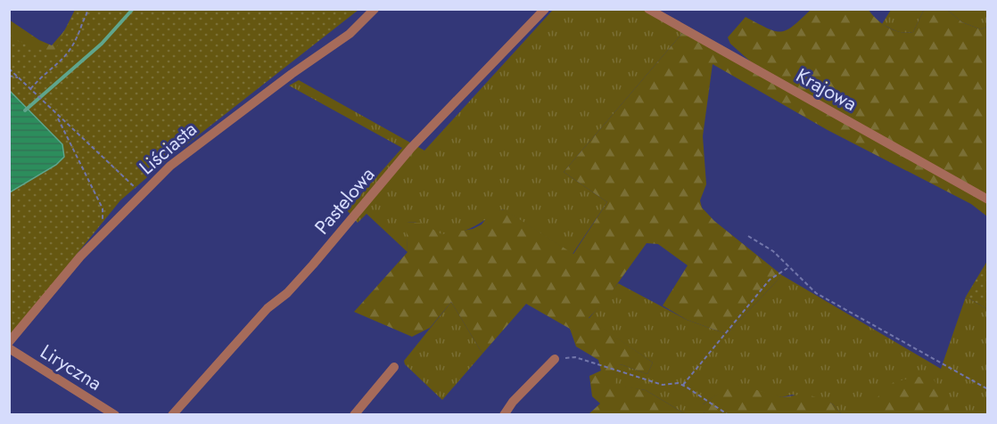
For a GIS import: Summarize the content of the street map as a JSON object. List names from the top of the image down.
{
  "streets": {
    "street": [
      "Krajowa",
      "Liściasta",
      "Pastelowa",
      "Liryczna"
    ]
  }
}
